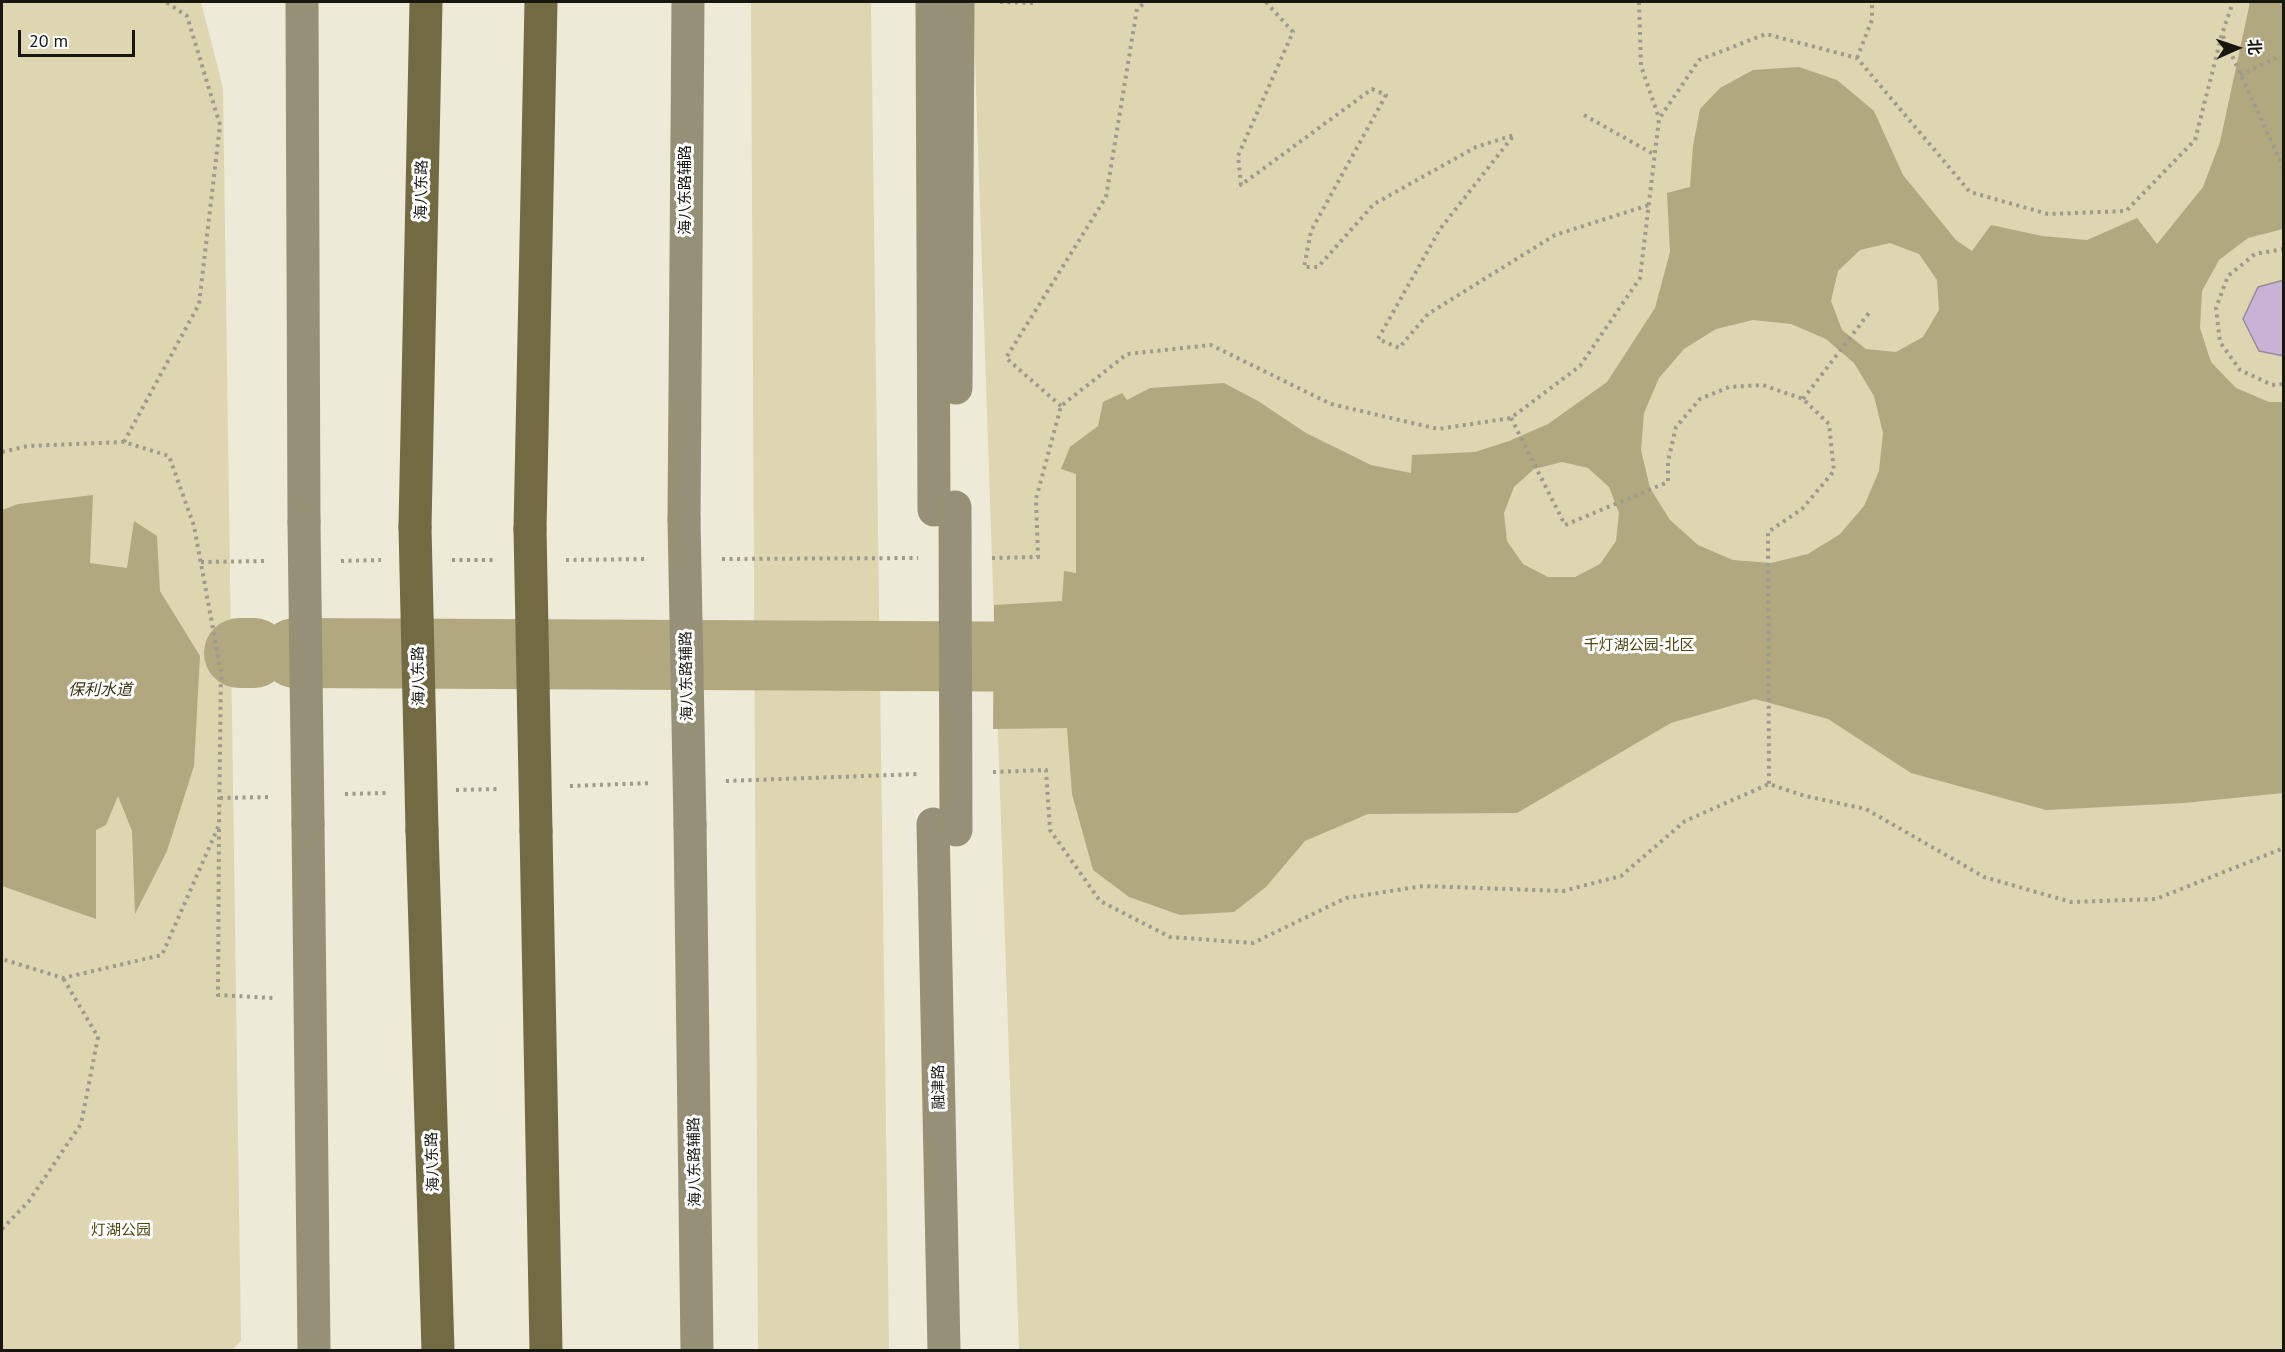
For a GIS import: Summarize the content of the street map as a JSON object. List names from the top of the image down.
{
  "streets": {
    "highway": ["海八东路"],
    "main road": ["海八东路辅路", "融津路"]
  },
  "water": ["保利水道"],
  "parks": ["千灯湖公园-北区", "灯湖公园"],
  "scale_bar": "20 m",
  "north": "right"
}
